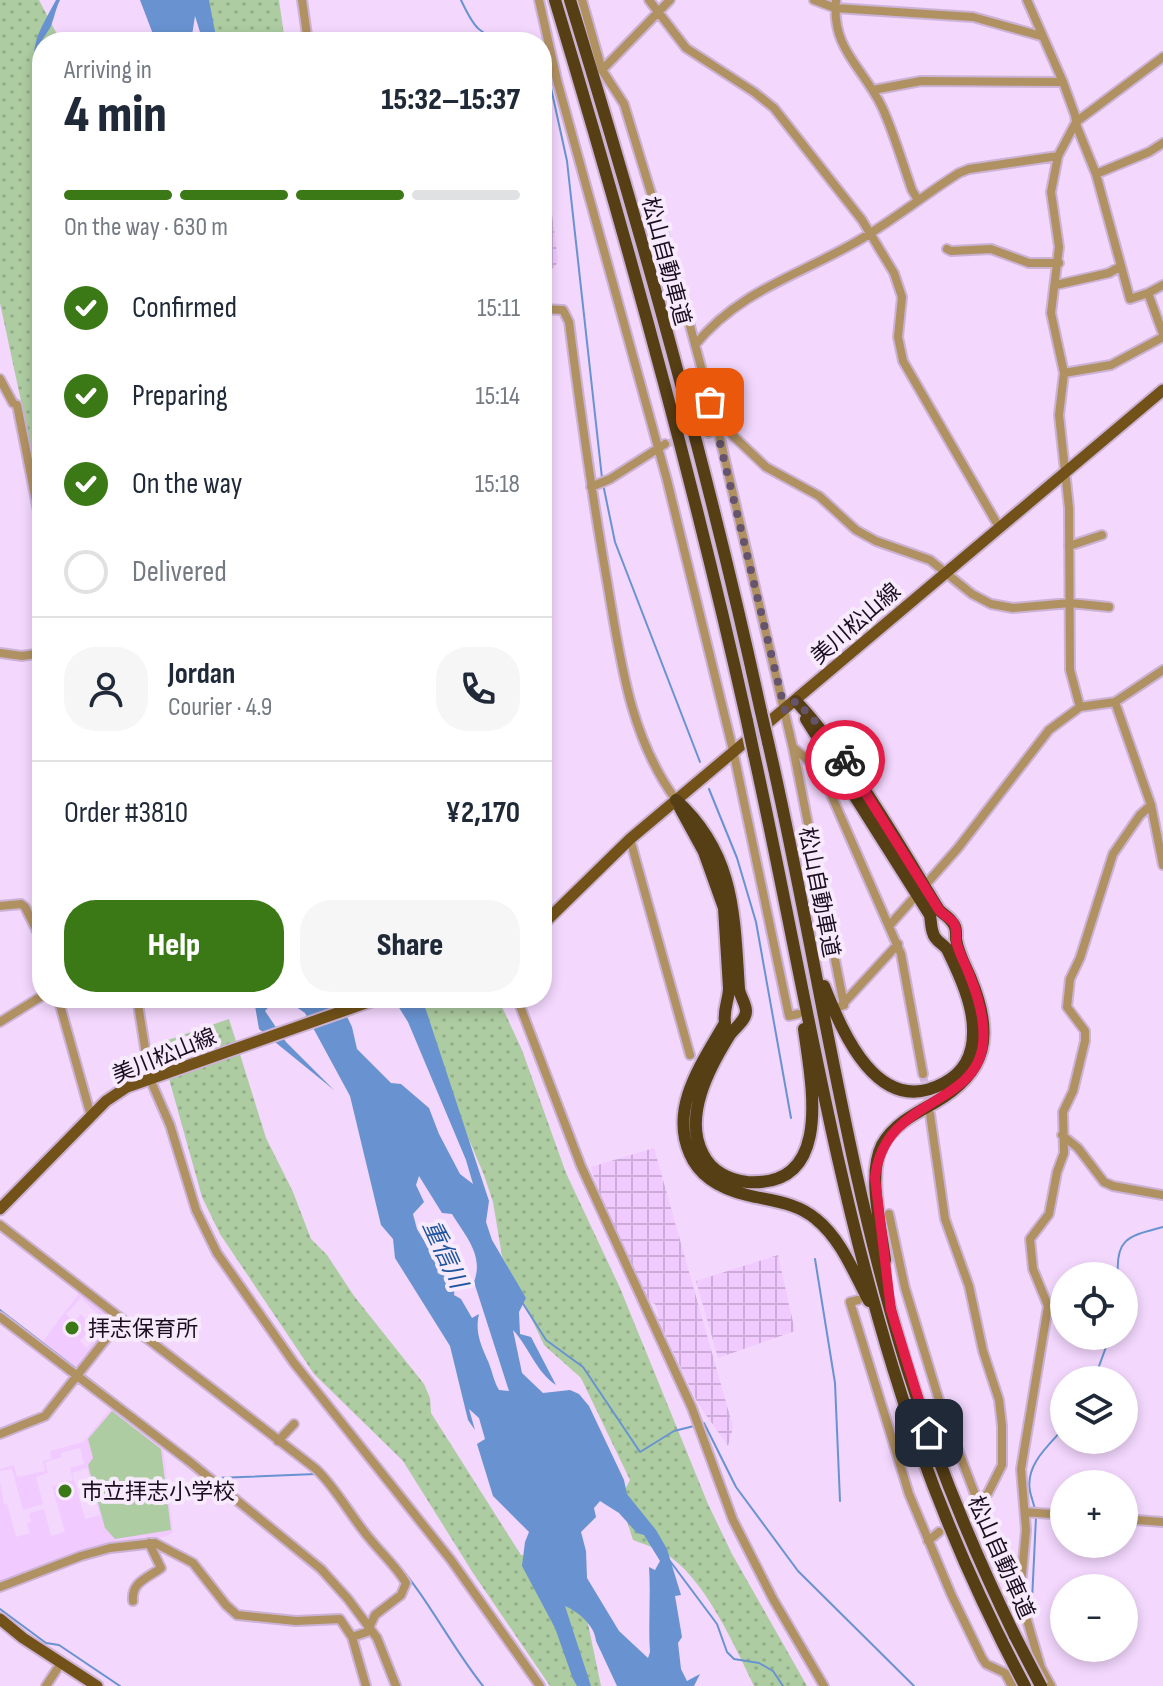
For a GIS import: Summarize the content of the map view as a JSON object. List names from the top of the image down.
{
  "streets": {
    "highway": ["松山自動車道"],
    "main road": ["美川松山線"]
  },
  "water": ["重信川"],
  "places": ["拝志保育所", "市立拝志小学校"],
  "page": {
    "heading": ["4 min", "Arriving in", "15:32–15:37"],
    "panel": [
      "Jordan",
      "Courier · 4.9",
      "Order #3810",
      "¥2,170"
    ],
    "bar": "On the way · 630 m",
    "list": [
      ["Confirmed", "15:11"],
      ["Preparing", "15:14"],
      ["On the way", "15:18"],
      "Delivered"
    ],
    "buttons": ["Help", "Share"],
    "map_buttons": ["+", "−"]
  }
}
